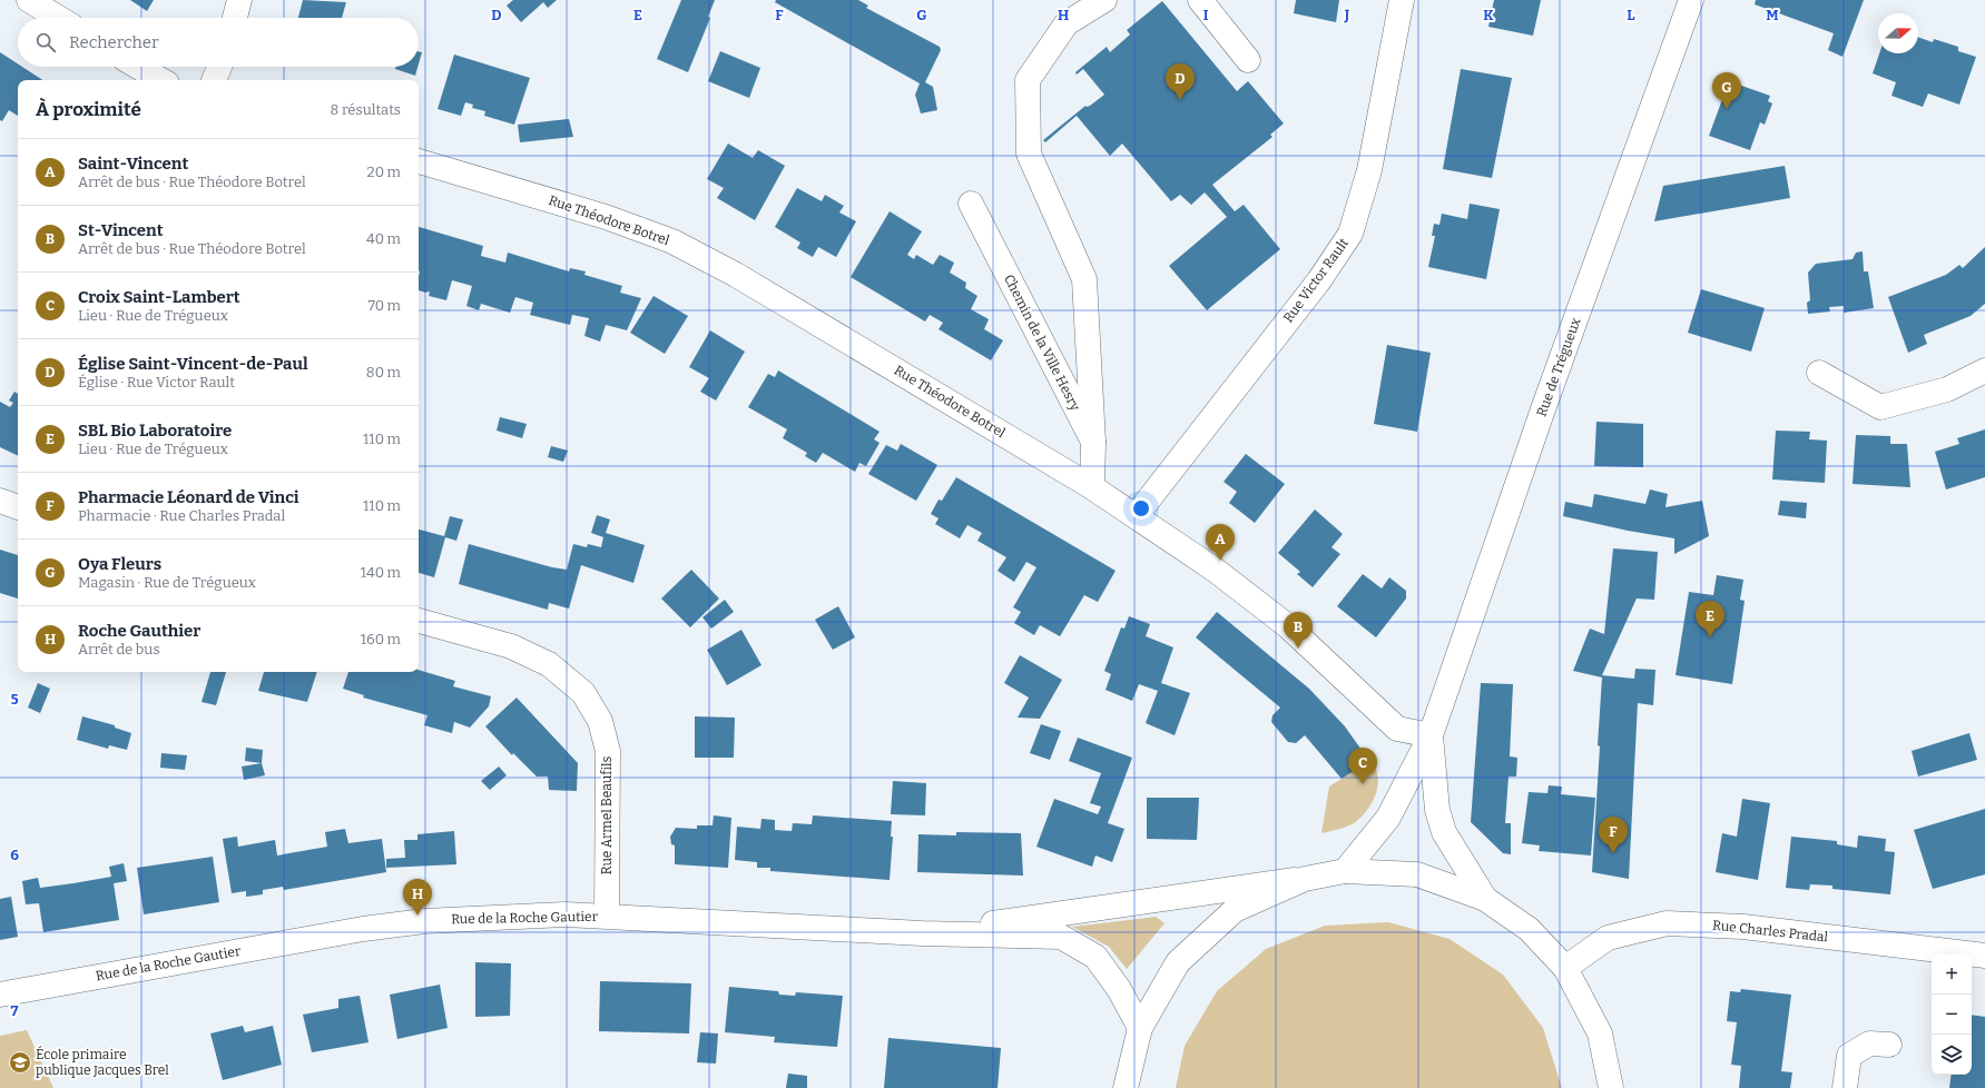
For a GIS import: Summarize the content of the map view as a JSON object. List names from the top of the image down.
{
  "streets": {
    "street": [
      "Rue Théodore Botrel",
      "Rue Victor Rault",
      "Chemin de la Ville Hesry",
      "Rue de Trégueux",
      "Rue Armel Beaufils",
      "Rue de la Roche Gautier",
      "Rue Charles Pradal"
    ]
  },
  "crossings": [
    ["Rue Théodore Botrel", "Rue Victor Rault"],
    ["Rue Théodore Botrel", "Chemin de la Ville Hesry"],
    ["Rue Théodore Botrel", "Rue de Trégueux"],
    ["Rue Armel Beaufils", "Rue de la Roche Gautier"]
  ],
  "places": {
    "school or university": ["École primaire publique Jacques Brel"]
  },
  "north": "right",
  "page": {
    "search": "Rechercher",
    "pins": [
      "D",
      "G",
      "A",
      "E",
      "B",
      "C",
      "F",
      "H"
    ],
    "heading": ["À proximité", "8 résultats"],
    "list": [
      {
        "mark": "A",
        "name": "Saint-Vincent",
        "note": "Arrêt de bus · Rue Théodore Botrel",
        "value": "20 m"
      },
      {
        "mark": "B",
        "name": "St-Vincent",
        "note": "Arrêt de bus · Rue Théodore Botrel",
        "value": "40 m"
      },
      {
        "mark": "C",
        "name": "Croix Saint-Lambert",
        "note": "Lieu · Rue de Trégueux",
        "value": "70 m"
      },
      {
        "mark": "D",
        "name": "Église Saint-Vincent-de-Paul",
        "note": "Église · Rue Victor Rault",
        "value": "80 m"
      },
      {
        "mark": "E",
        "name": "SBL Bio Laboratoire",
        "note": "Lieu · Rue de Trégueux",
        "value": "110 m"
      },
      {
        "mark": "F",
        "name": "Pharmacie Léonard de Vinci",
        "note": "Pharmacie · Rue Charles Pradal",
        "value": "110 m"
      },
      {
        "mark": "G",
        "name": "Oya Fleurs",
        "note": "Magasin · Rue de Trégueux",
        "value": "140 m"
      },
      {
        "mark": "H",
        "name": "Roche Gauthier",
        "note": "Arrêt de bus",
        "value": "160 m"
      }
    ],
    "map_buttons": ["+", "−"]
  },
  "grid": {
    "columns": [
      "D",
      "E",
      "F",
      "G",
      "H",
      "I",
      "J",
      "K",
      "L",
      "M"
    ],
    "rows": ["5", "6", "7"]
  }
}
